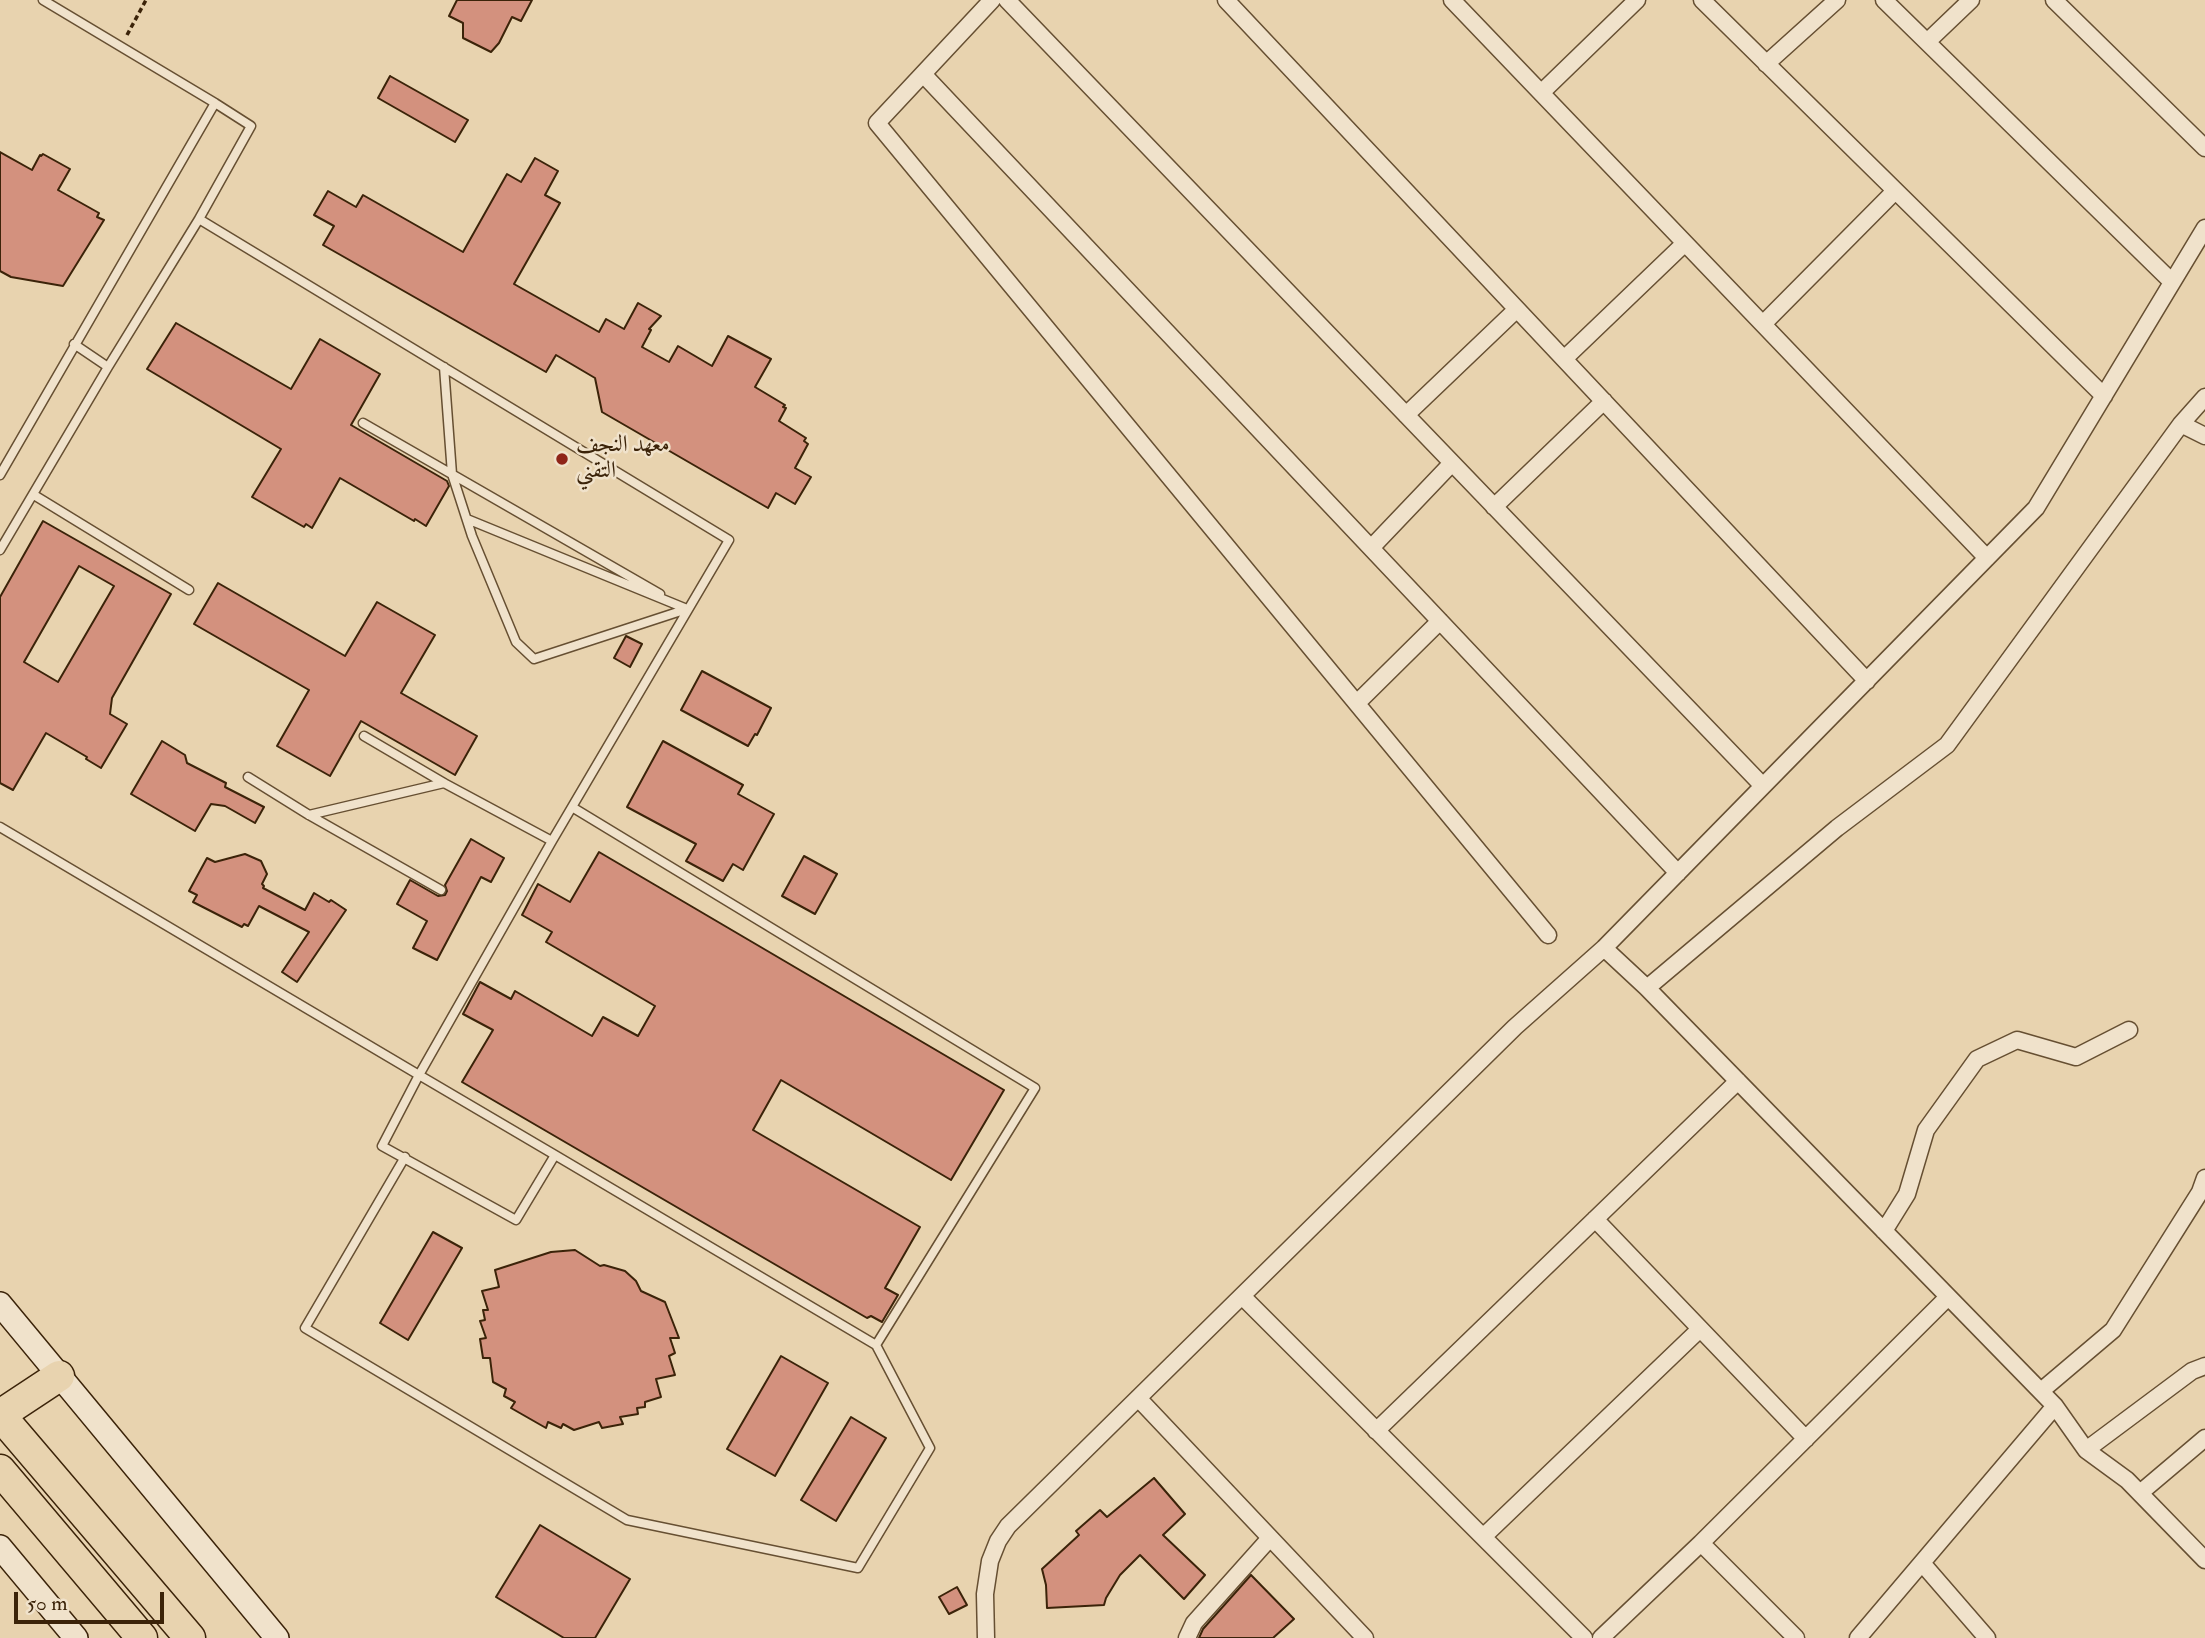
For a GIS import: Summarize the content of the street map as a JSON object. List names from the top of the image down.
{
  "places": ["معهد النجف التقني"],
  "scale_bar": "50 m"
}
